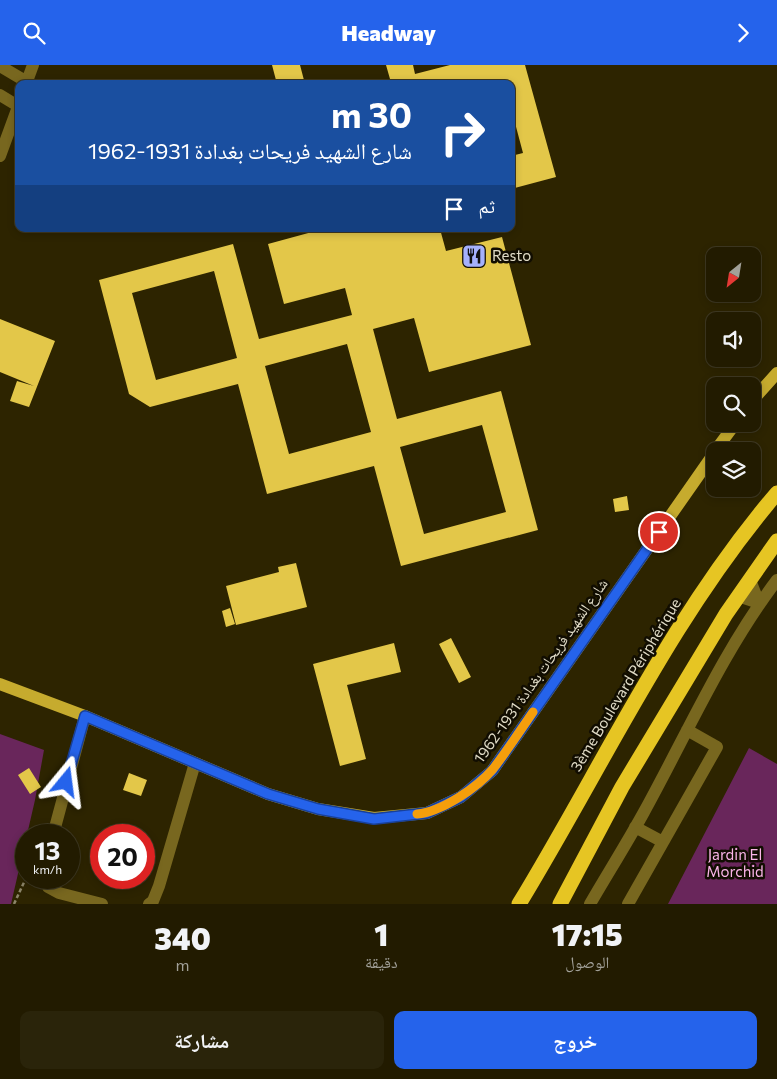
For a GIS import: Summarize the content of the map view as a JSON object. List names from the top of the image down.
{
  "streets": {
    "highway": ["3ème Boulevard Périphérique"],
    "main road": ["شارع الشهيد فريحات بغدادة 1931-1962"]
  },
  "parks": ["Jardin El Morchid"],
  "places": {
    "restaurant": ["Resto"]
  },
  "north": "bottom left",
  "page": {
    "header": "Headway",
    "turn": ["30 m", "شارع الشهيد فريحات بغدادة 1931-1962"],
    "then": "ثم",
    "speed": "13 km/h",
    "limit": "20",
    "eta": [
      "17:15",
      "الوصول",
      "1",
      "دقيقة",
      "340",
      "m"
    ],
    "buttons": ["خروج", "مشاركة"]
  }
}
